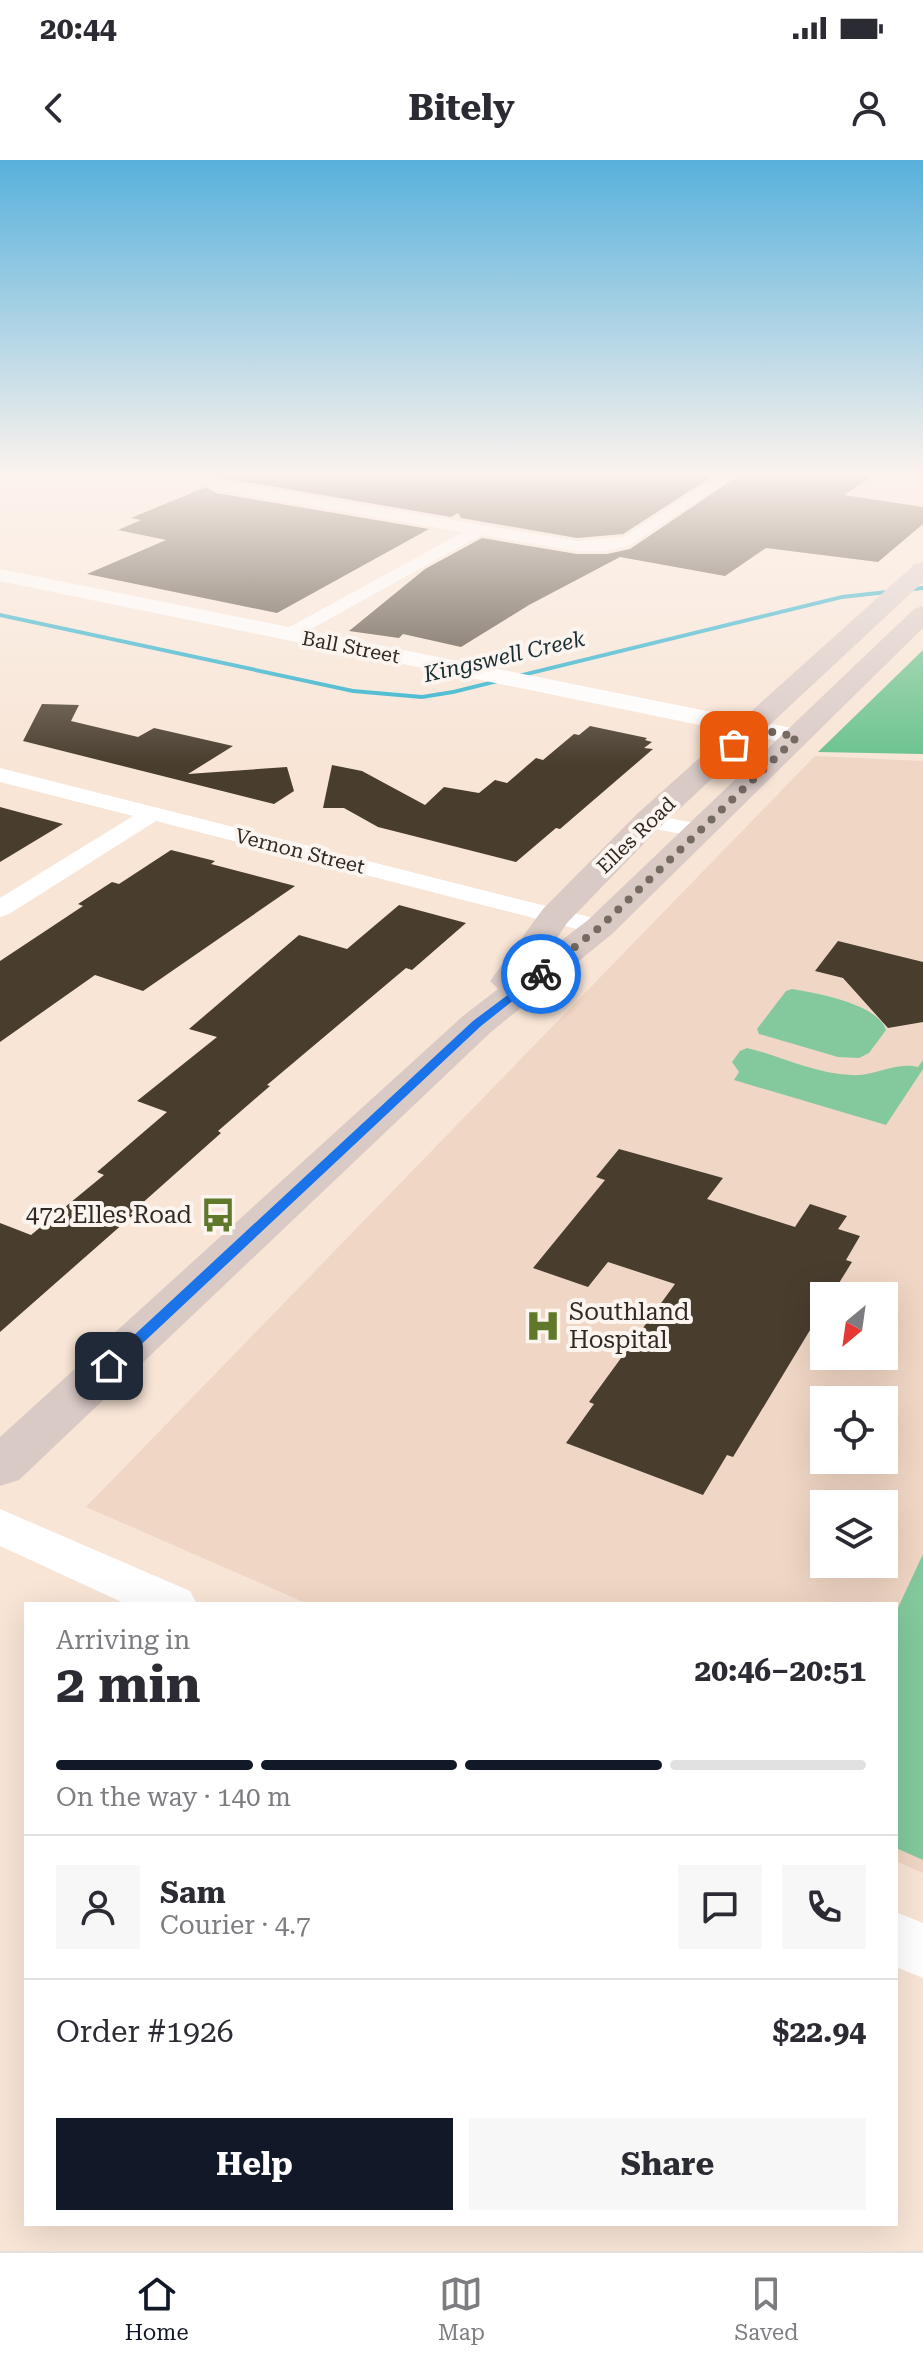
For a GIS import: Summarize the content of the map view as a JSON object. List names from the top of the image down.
{
  "streets": {
    "main road": ["Elles Road"],
    "street": ["Ball Street", "Vernon Street"]
  },
  "crossings": [
    ["Ball Street", "Elles Road"],
    ["Elles Road", "Vernon Street"]
  ],
  "water": ["Kingswell Creek"],
  "places": {
    "bus stop": ["472 Elles Road"],
    "hospital": ["Southland Hospital"]
  },
  "north": "bottom left",
  "page": {
    "status": "20:44",
    "header": "Bitely",
    "heading": ["2 min", "Arriving in", "20:46–20:51"],
    "panel": [
      "Sam",
      "Courier · 4.7",
      "Order #1926",
      "$22.94"
    ],
    "bar": "On the way · 140 m",
    "buttons": ["Help", "Share"],
    "tabs": ["Home", "Map", "Saved"]
  }
}
